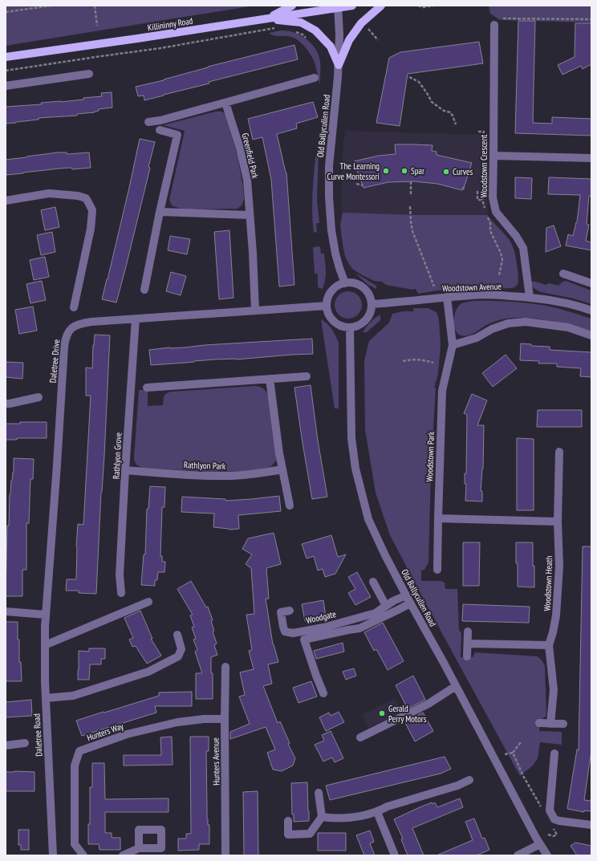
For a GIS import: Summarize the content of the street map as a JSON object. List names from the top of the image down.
{
  "streets": {
    "main road": ["Killininny Road"],
    "street": [
      "Old Ballycullen Road",
      "Greenfield Park",
      "Woodstown Crescent",
      "Woodstown Avenue",
      "Daletree Drive",
      "Rathlyon Grove",
      "Woodstown Park",
      "Rathlyon Park",
      "Woodstown Heath",
      "Woodgate",
      "Hunters Way",
      "Daletree Road",
      "Hunters Avenue"
    ]
  },
  "crossings": [
    ["Killininny Road", "Old Ballycullen Road"],
    ["Old Ballycullen Road", "Woodstown Avenue"],
    ["Old Ballycullen Road", "Daletree Drive"],
    ["Old Ballycullen Road", "Woodgate"],
    ["Greenfield Park", "Daletree Drive"],
    ["Woodstown Crescent", "Woodstown Avenue"],
    ["Woodstown Avenue", "Daletree Drive"],
    ["Woodstown Avenue", "Woodstown Park"],
    ["Daletree Drive", "Rathlyon Grove"],
    ["Daletree Drive", "Daletree Road"],
    ["Rathlyon Grove", "Rathlyon Park"],
    ["Hunters Way", "Hunters Avenue"]
  ],
  "places": [
    "The Learning Curve Montessori",
    "Spar",
    "Curves",
    "Gerald Perry Motors"
  ]
}
